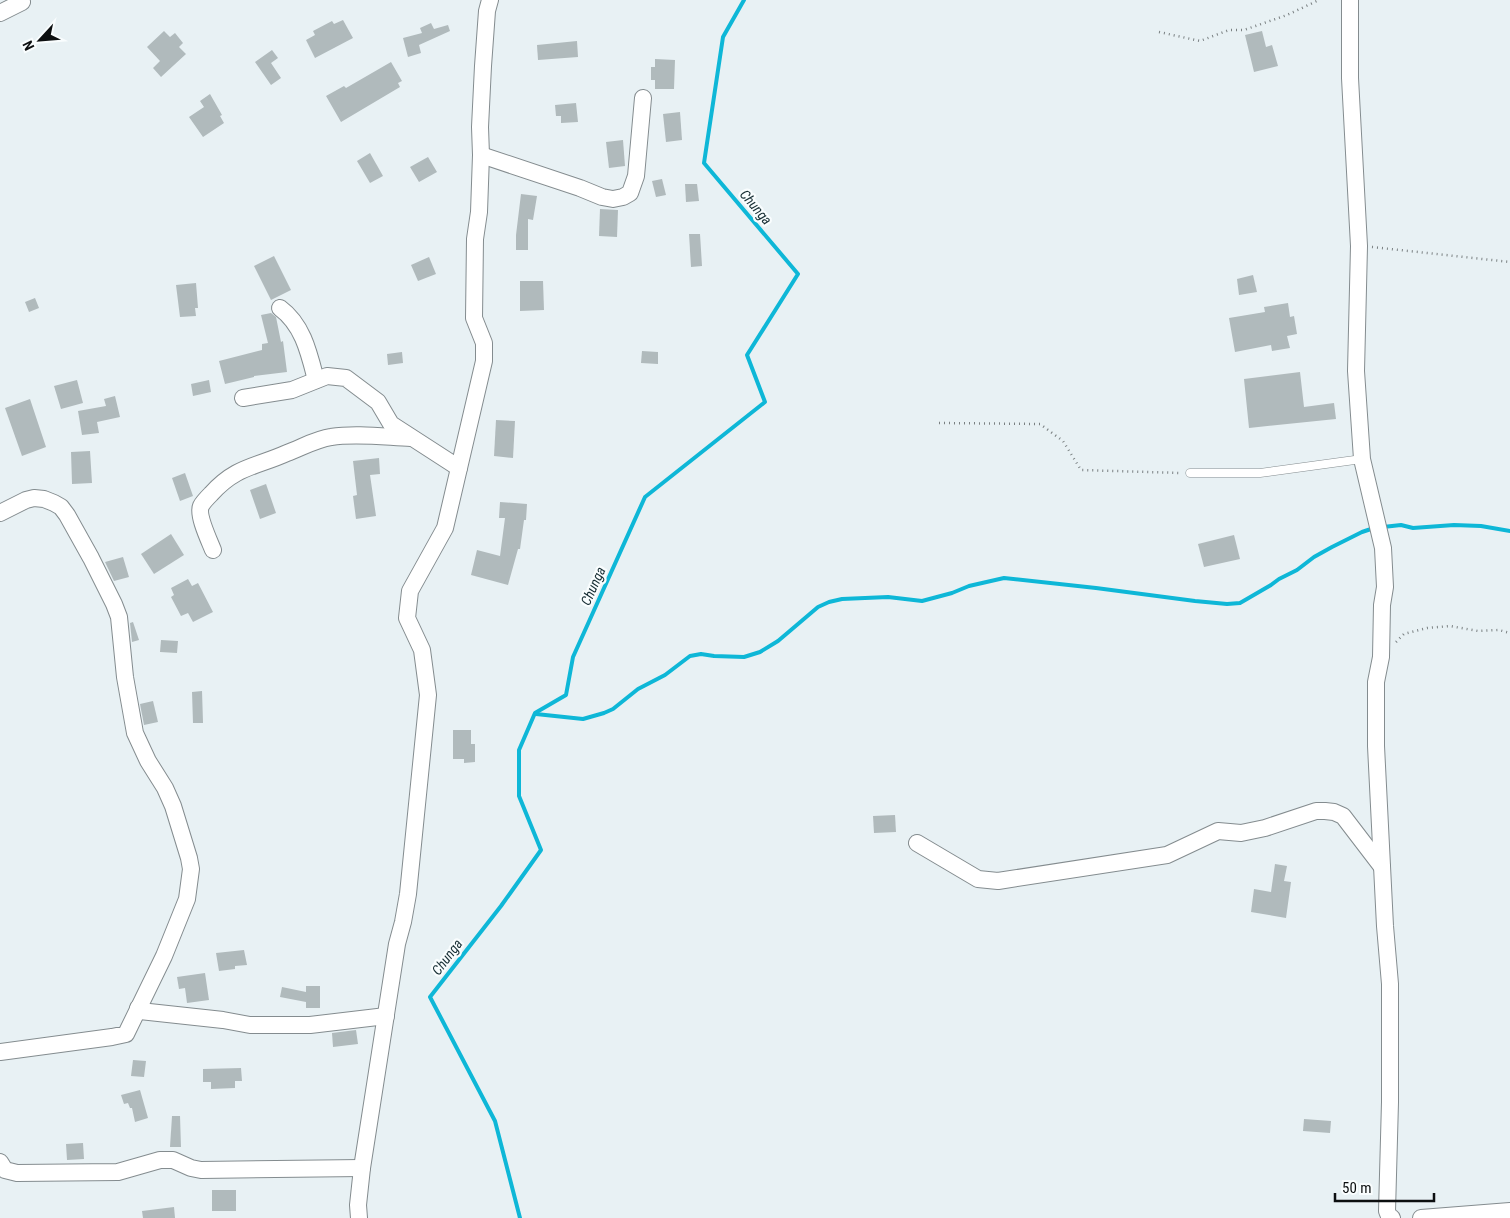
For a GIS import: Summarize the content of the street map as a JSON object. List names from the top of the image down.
{
  "water": ["Chunga"],
  "scale_bar": "50 m",
  "north": "bottom left"
}
